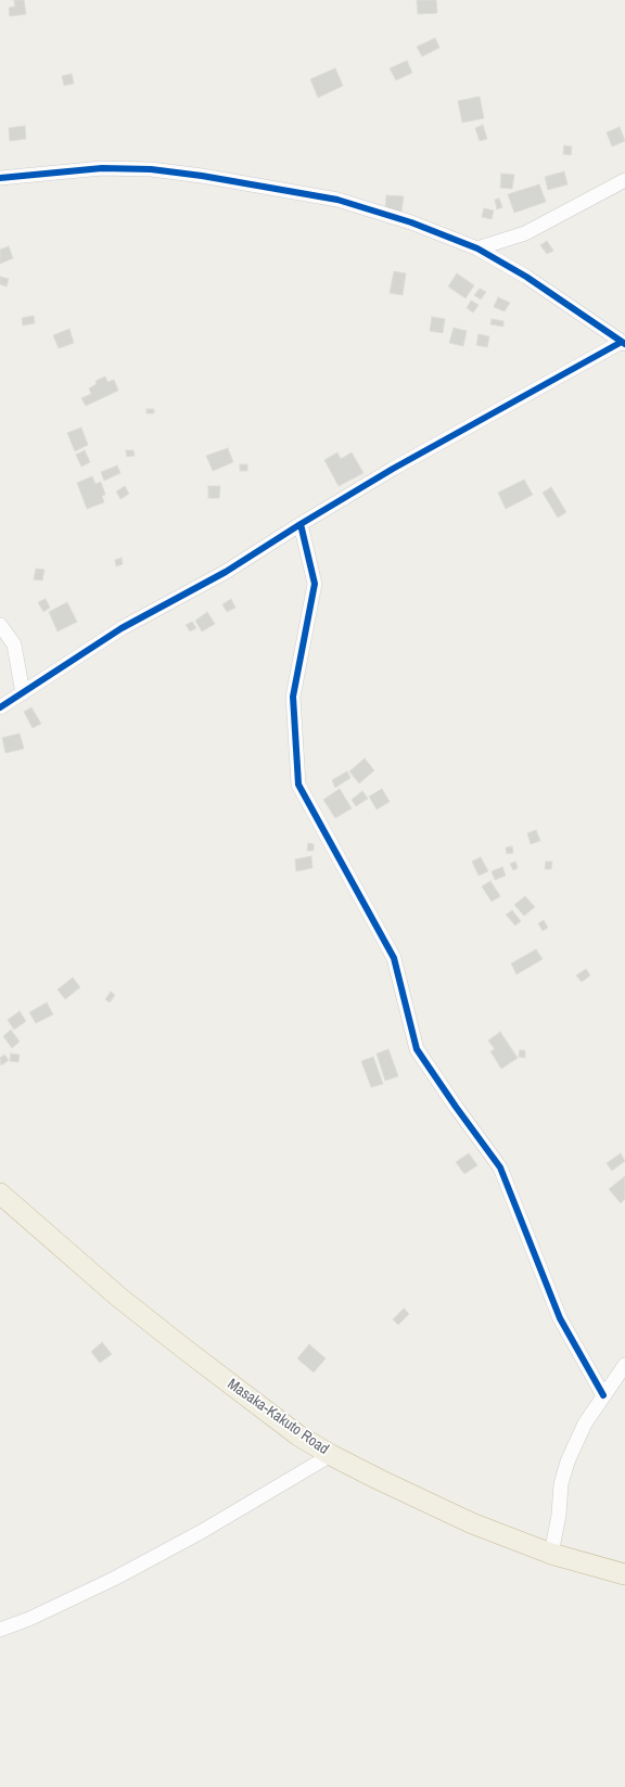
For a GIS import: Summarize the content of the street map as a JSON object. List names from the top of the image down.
{
  "streets": {
    "highway": ["Masaka-Kakuto Road"]
  }
}
